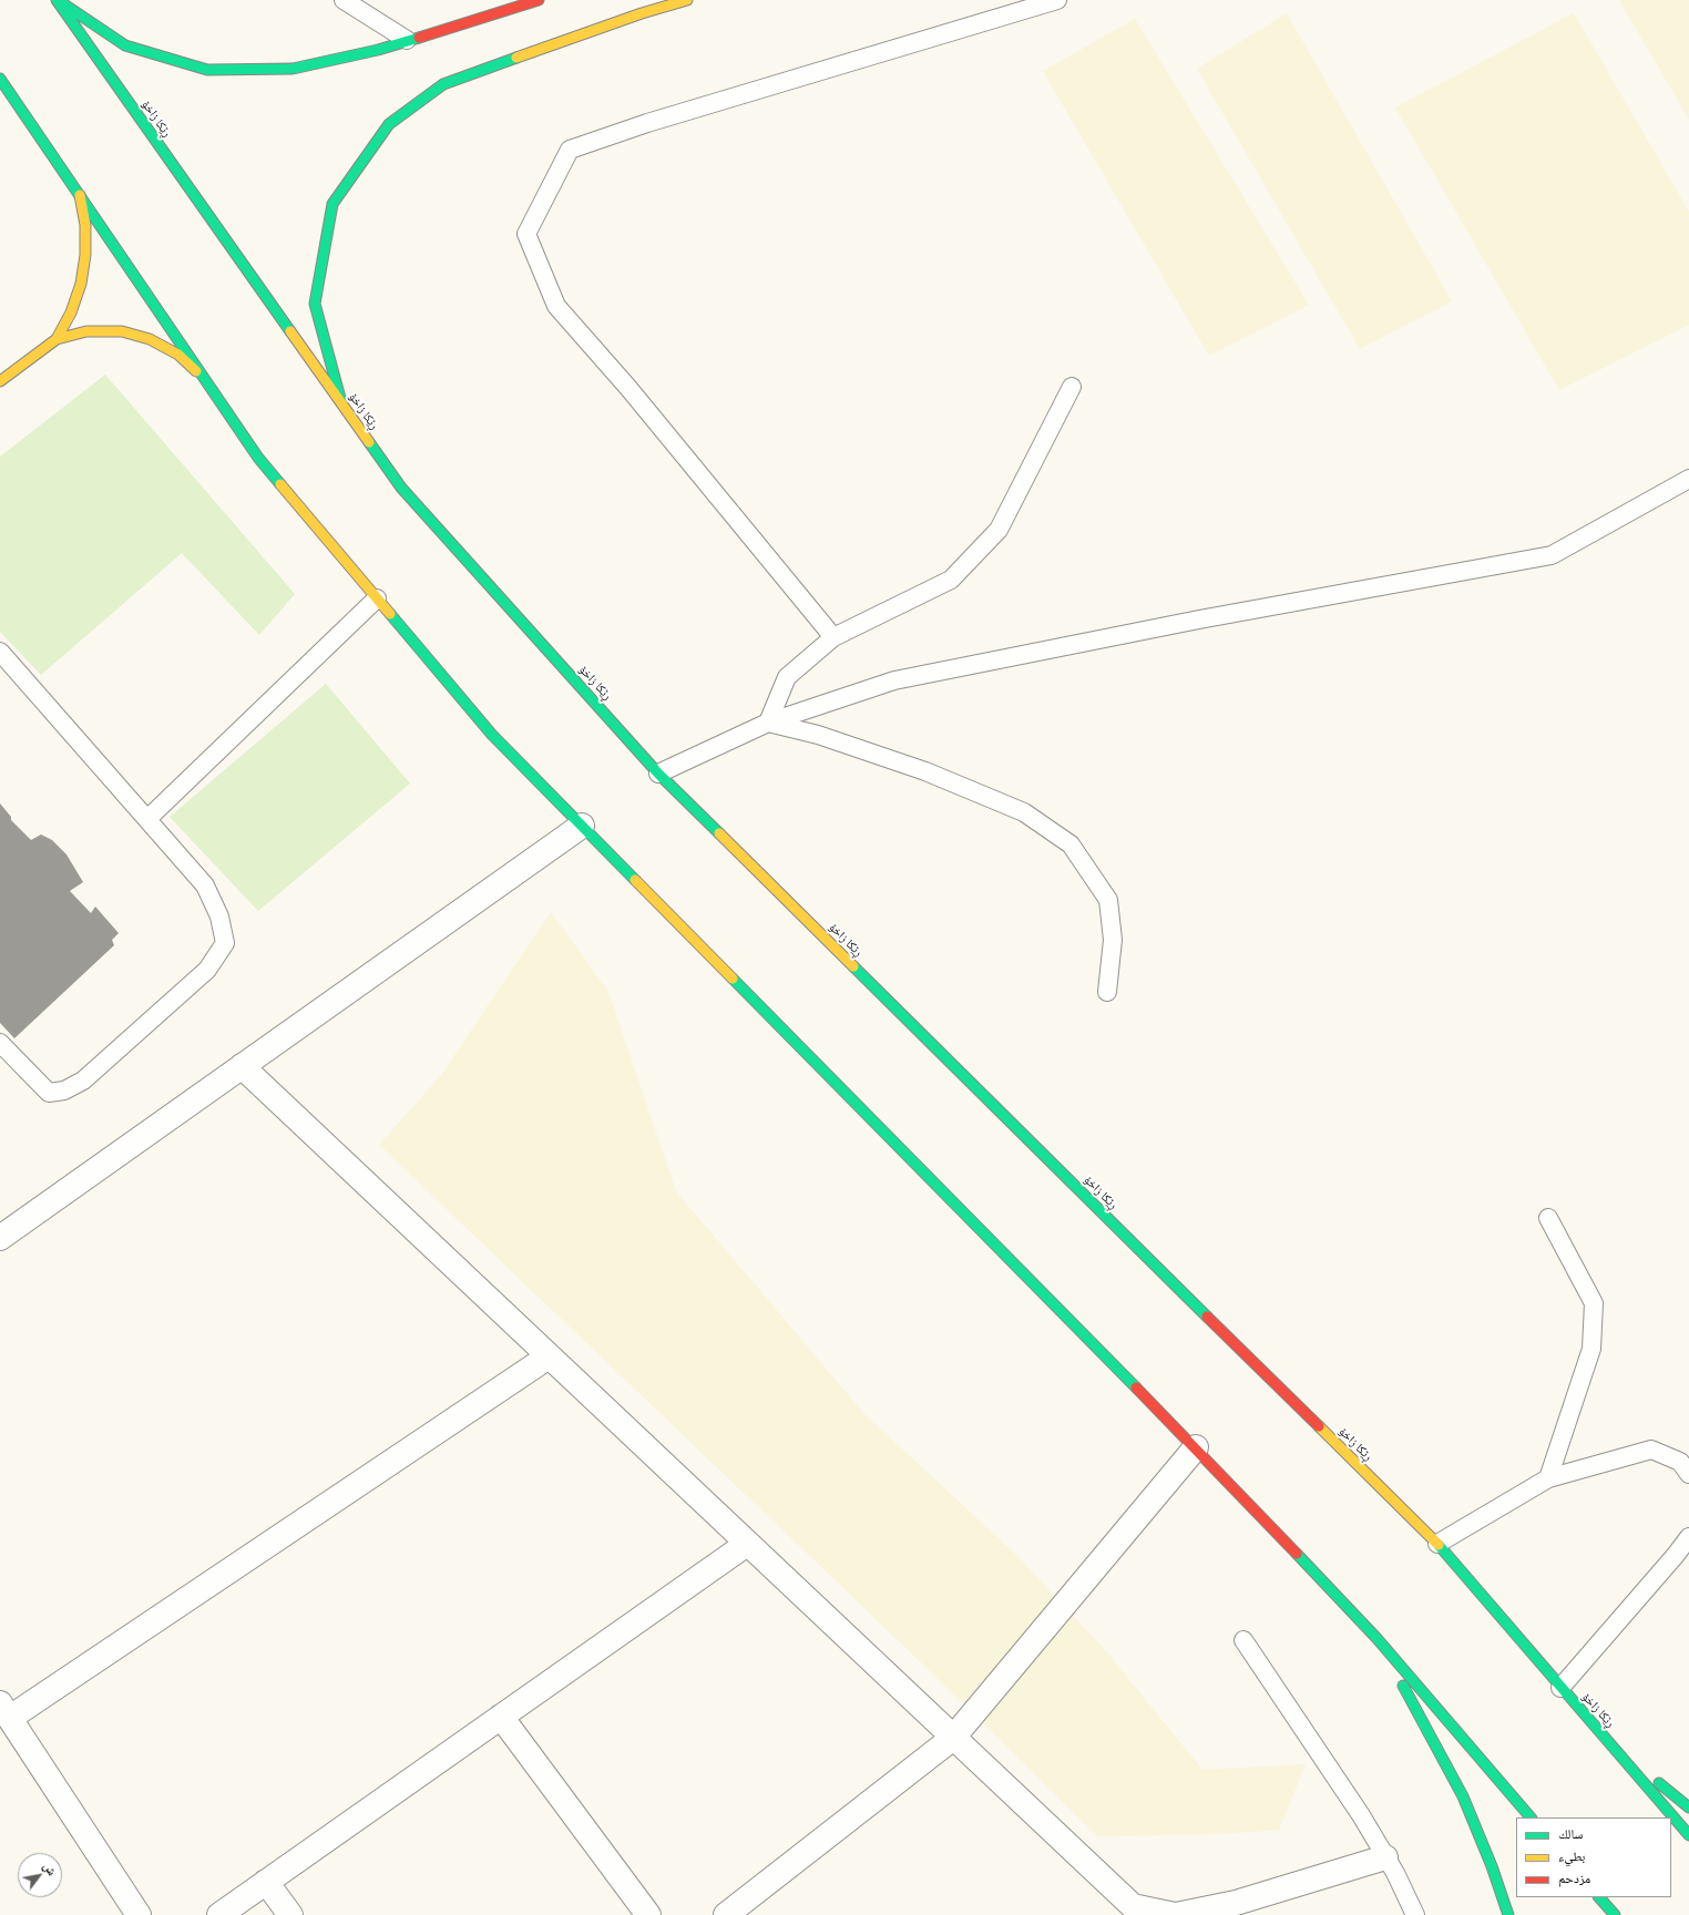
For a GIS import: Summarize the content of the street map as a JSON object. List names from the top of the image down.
{
  "streets": {
    "main road": ["ڕێکا زاخۆ"]
  },
  "legend": ["سالك", "بطيء", "مزدحم"],
  "north": "top right"
}
